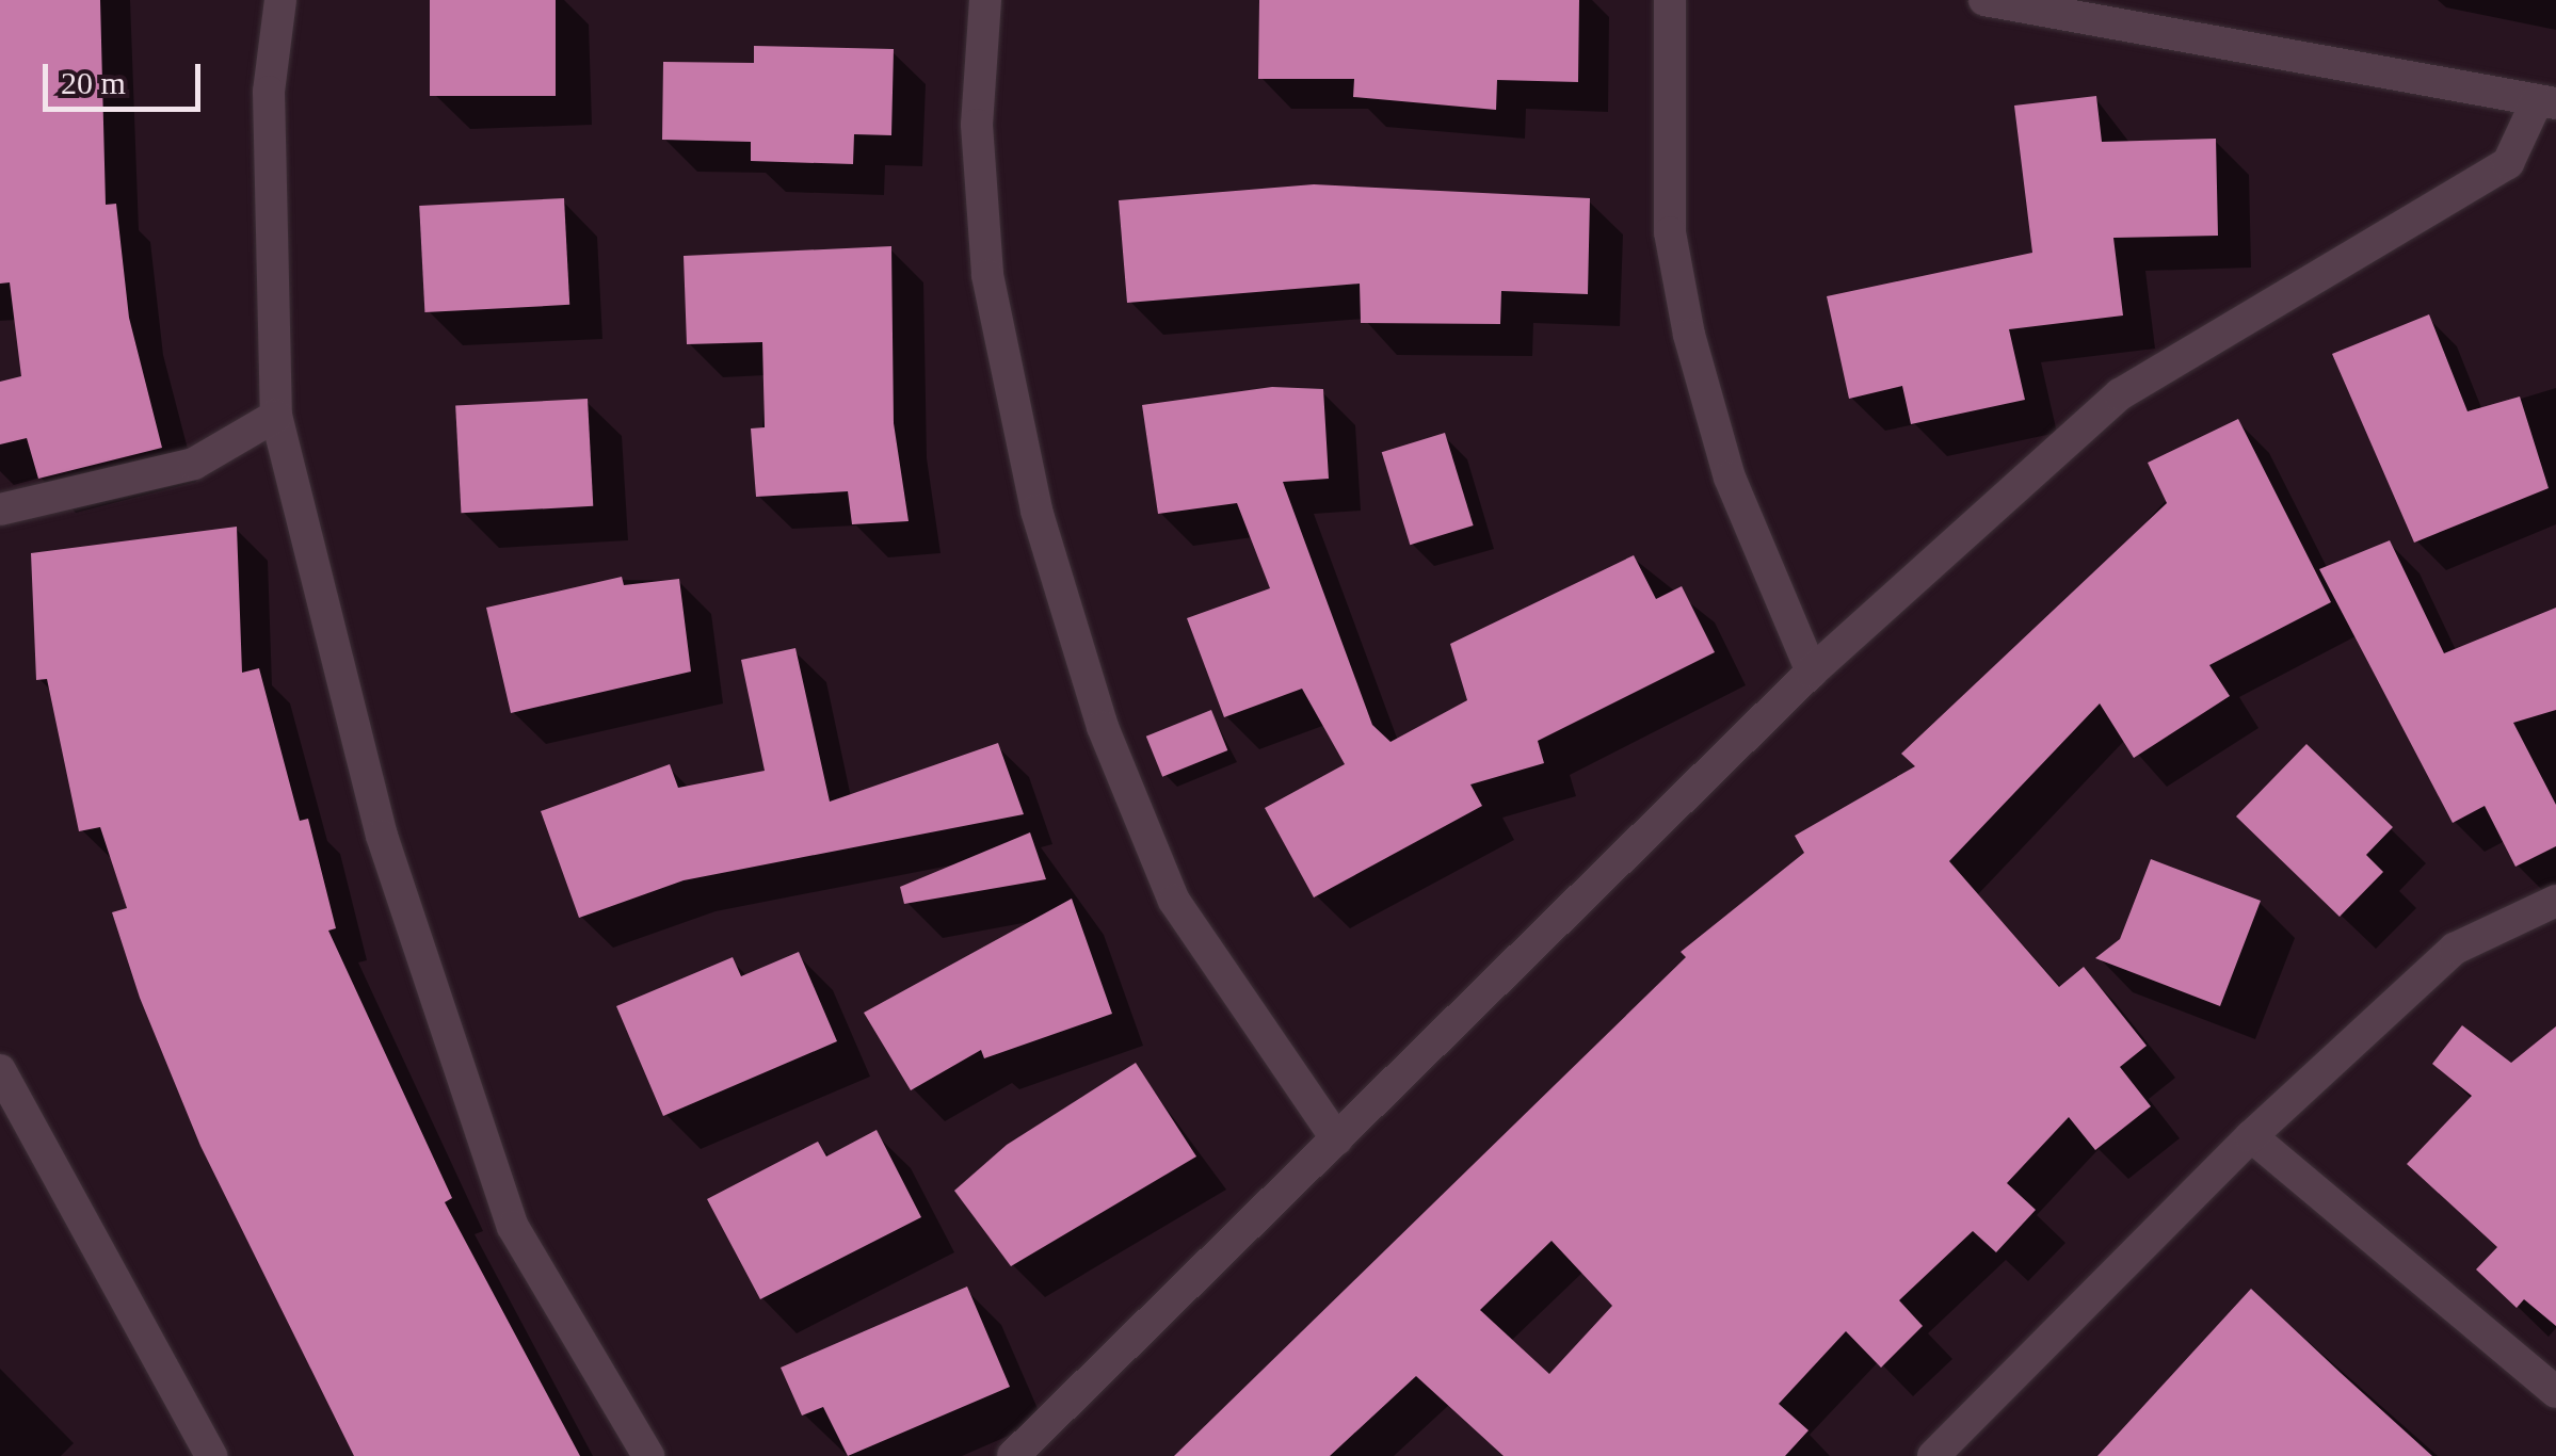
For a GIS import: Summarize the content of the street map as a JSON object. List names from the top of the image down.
{
  "scale_bar": "20 m"
}
